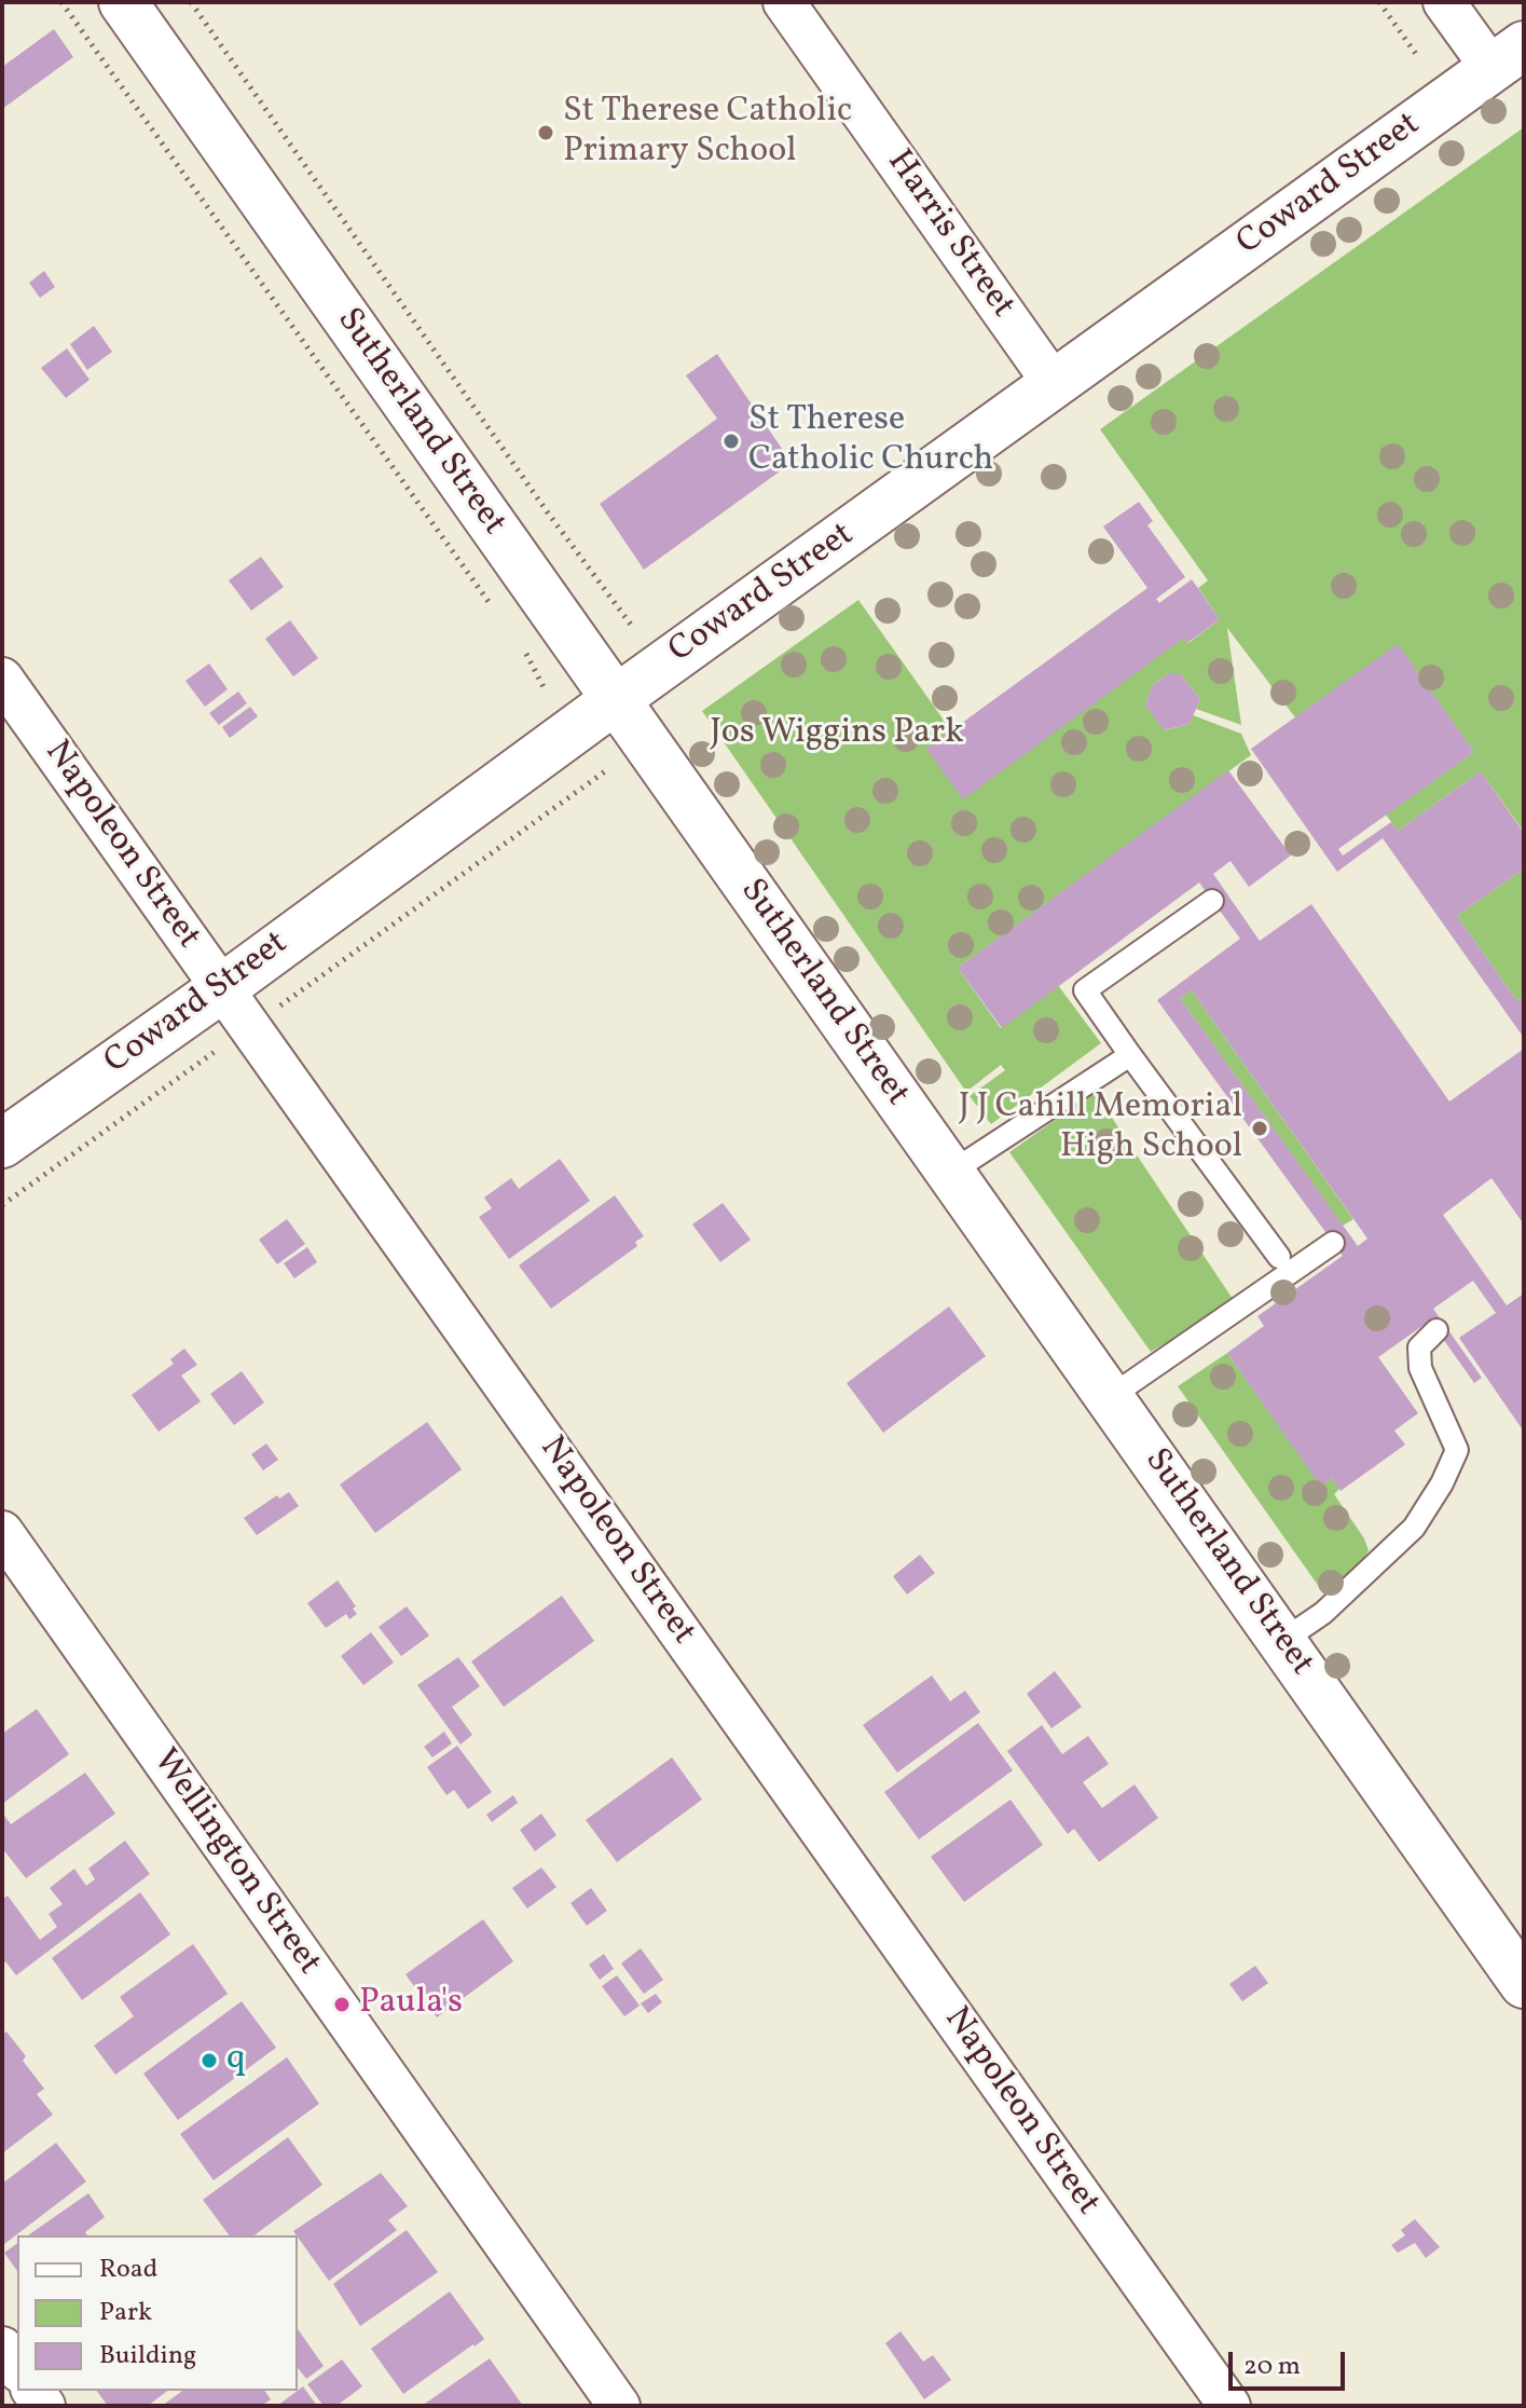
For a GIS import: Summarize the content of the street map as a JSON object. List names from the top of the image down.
{
  "streets": {
    "street": [
      "Coward Street",
      "Harris Street",
      "Sutherland Street",
      "Napoleon Street",
      "Wellington Street"
    ]
  },
  "crossings": [
    ["Coward Street", "Harris Street"],
    ["Coward Street", "Sutherland Street"],
    ["Coward Street", "Napoleon Street"]
  ],
  "parks": ["Jos Wiggins Park"],
  "places": [
    "St Therese Catholic Primary School",
    "St Therese Catholic Church",
    "J J Cahill Memorial High School",
    "Paula's",
    "q"
  ],
  "legend": ["Road", "Park", "Building"],
  "scale_bar": "20 m"
}
